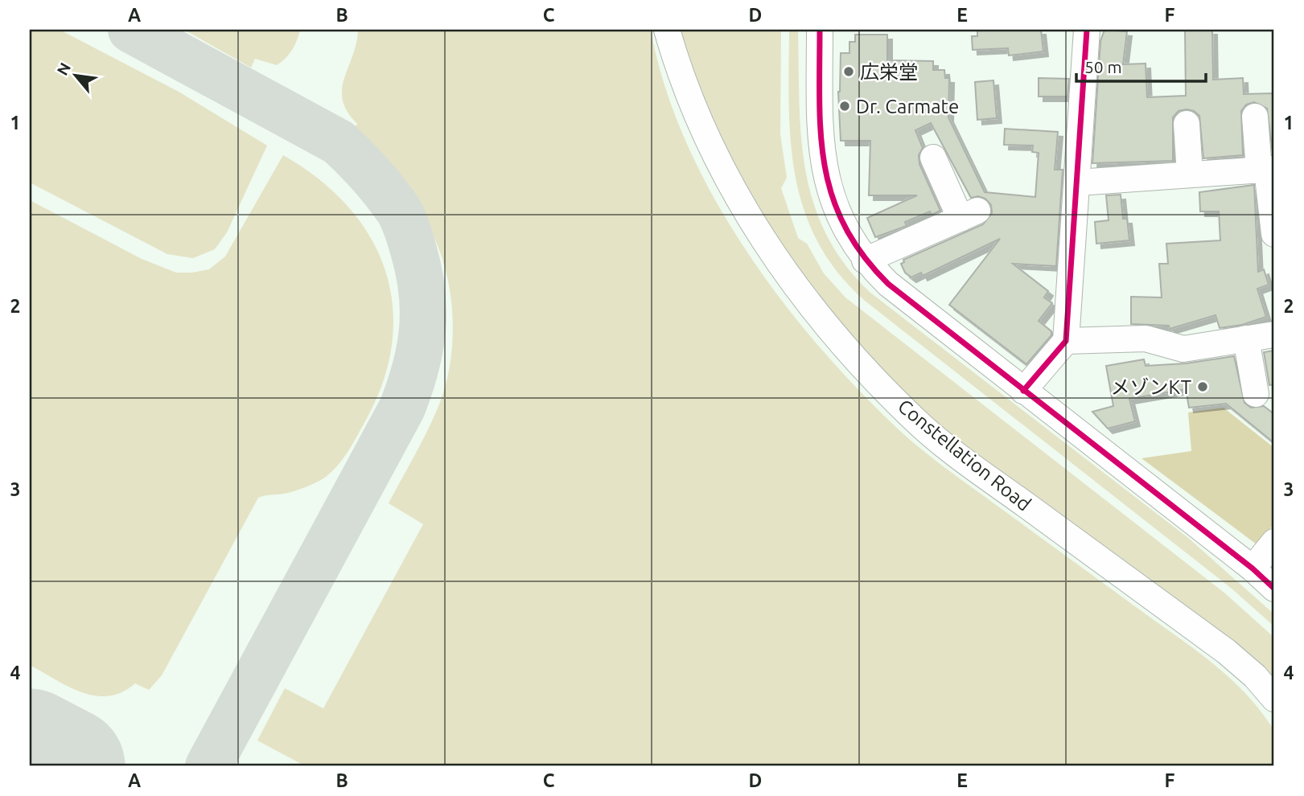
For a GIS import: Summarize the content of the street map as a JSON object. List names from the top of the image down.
{
  "streets": {
    "street": ["Constellation Road"]
  },
  "places": ["広栄堂", "Dr. Carmate", "メゾンKT"],
  "scale_bar": "50 m",
  "north": "top left",
  "grid": {
    "columns": [
      "A",
      "B",
      "C",
      "D",
      "E",
      "F"
    ],
    "rows": [
      "1",
      "2",
      "3",
      "4"
    ]
  }
}
